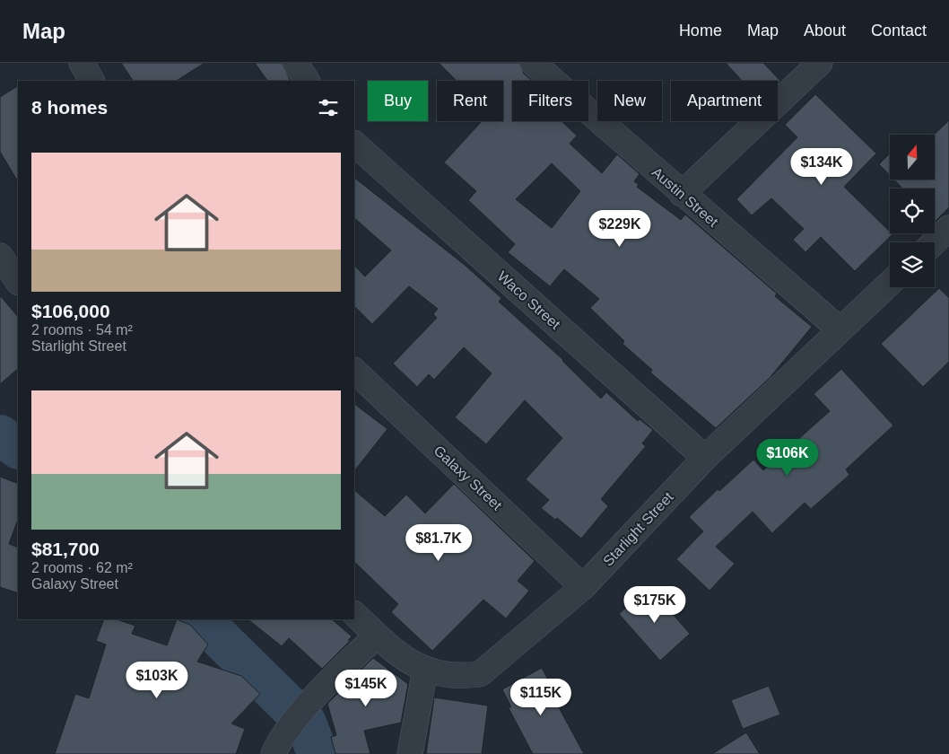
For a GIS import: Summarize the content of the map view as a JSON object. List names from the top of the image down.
{
  "streets": {
    "street": [
      "Austin Street",
      "Waco Street",
      "Galaxy Street",
      "Starlight Street"
    ]
  },
  "crossings": [
    ["Austin Street", "Starlight Street"],
    ["Waco Street", "Starlight Street"],
    ["Galaxy Street", "Starlight Street"]
  ],
  "north": "top",
  "page": {
    "header": "Map",
    "nav": [
      "Home",
      "Map",
      "About",
      "Contact"
    ],
    "chip": [
      "Buy",
      "Rent",
      "Filters",
      "New",
      "Apartment"
    ],
    "heading": "8 homes",
    "list": [
      {
        "name": "$106,000",
        "note": "2 rooms · 54 m² · Starlight Street"
      },
      {
        "name": "$81,700",
        "note": "2 rooms · 62 m² · Galaxy Street"
      }
    ],
    "price": [
      "$134K",
      "$229K",
      "$106K",
      "$81.7K",
      "$175K",
      "$103K",
      "$145K",
      "$115K"
    ]
  }
}
